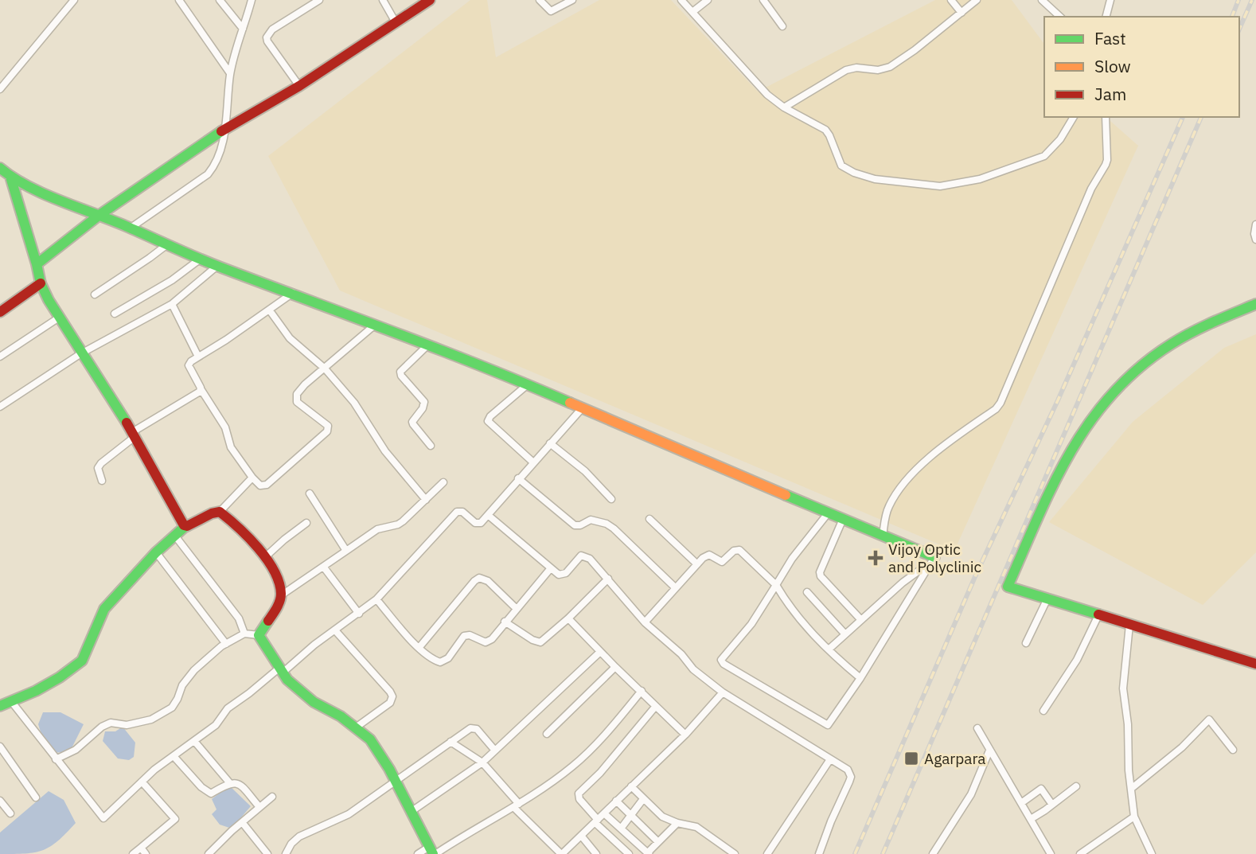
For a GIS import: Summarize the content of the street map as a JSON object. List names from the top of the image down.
{
  "places": {
    "health": ["Vijoy Optic and Polyclinic"],
    "transit": ["Agarpara"]
  },
  "legend": ["Fast", "Slow", "Jam"]
}
